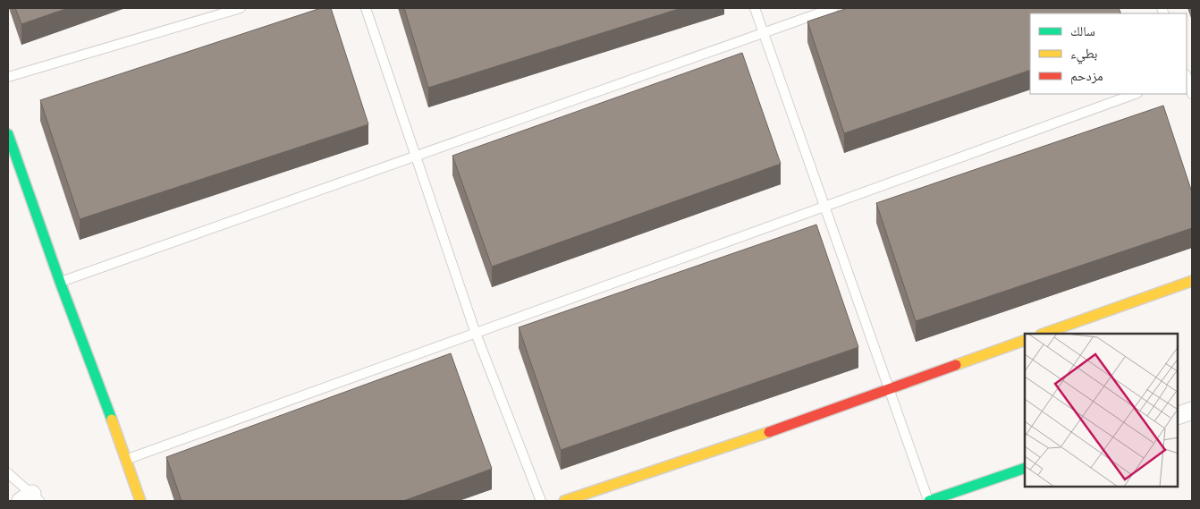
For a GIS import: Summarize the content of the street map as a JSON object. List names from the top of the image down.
{
  "legend": ["سالك", "بطيء", "مزدحم"]
}
